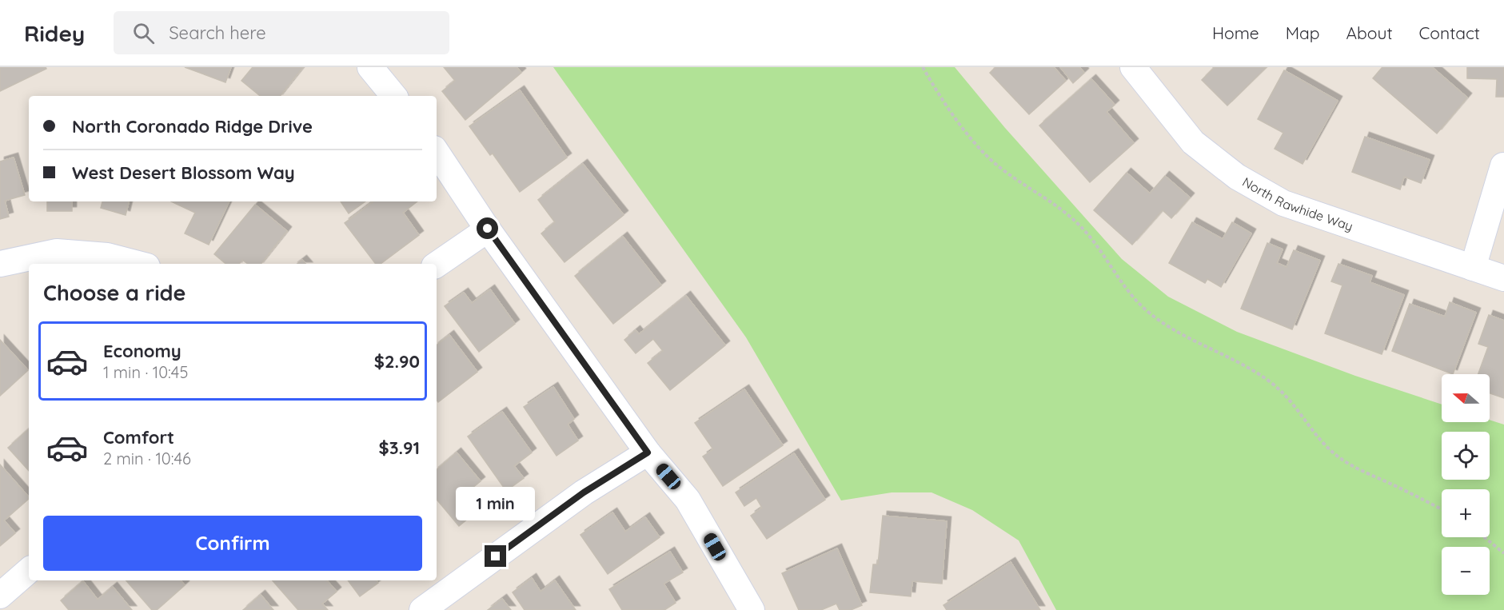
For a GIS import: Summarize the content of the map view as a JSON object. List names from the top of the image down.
{
  "streets": {
    "street": ["North Rawhide Way"]
  },
  "north": "left",
  "page": {
    "header": "Ridey",
    "search": "Search here",
    "nav": [
      "Home",
      "Map",
      "About",
      "Contact"
    ],
    "banner": ["North Coronado Ridge Drive", "West Desert Blossom Way"],
    "heading": "Choose a ride",
    "list": [
      {
        "name": "Economy",
        "note": "1 min · 10:45",
        "value": "$2.90"
      },
      {
        "name": "Comfort",
        "note": "2 min · 10:46",
        "value": "$3.91"
      }
    ],
    "map_buttons": ["+", "−"],
    "bubble": "1 min",
    "buttons": "Confirm"
  }
}
